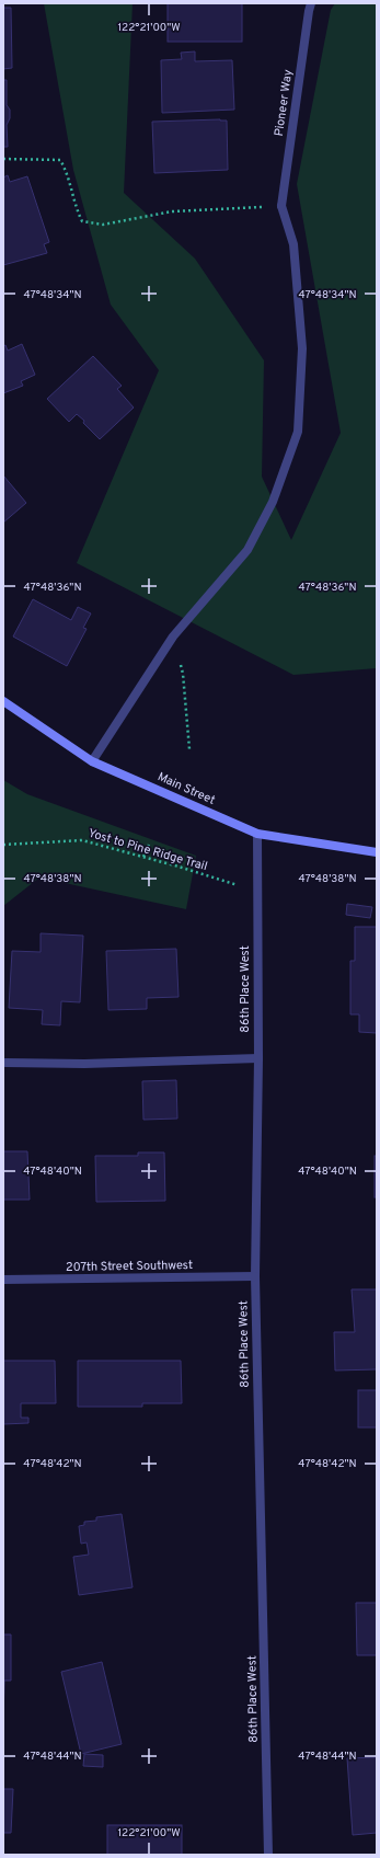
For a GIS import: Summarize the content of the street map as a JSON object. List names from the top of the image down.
{
  "streets": {
    "main road": ["Main Street"],
    "street": ["Pioneer Way", "86th Place West", "207th Street Southwest"],
    "path": ["Yost to Pine Ridge Trail"]
  },
  "crossings": [
    ["Main Street", "86th Place West"],
    ["86th Place West", "207th Street Southwest"]
  ],
  "coordinates": [
    "122°21'00\"W",
    "47°48'34\"N",
    "47°48'36\"N",
    "47°48'38\"N",
    "47°48'40\"N",
    "47°48'42\"N",
    "47°48'44\"N"
  ]
}
